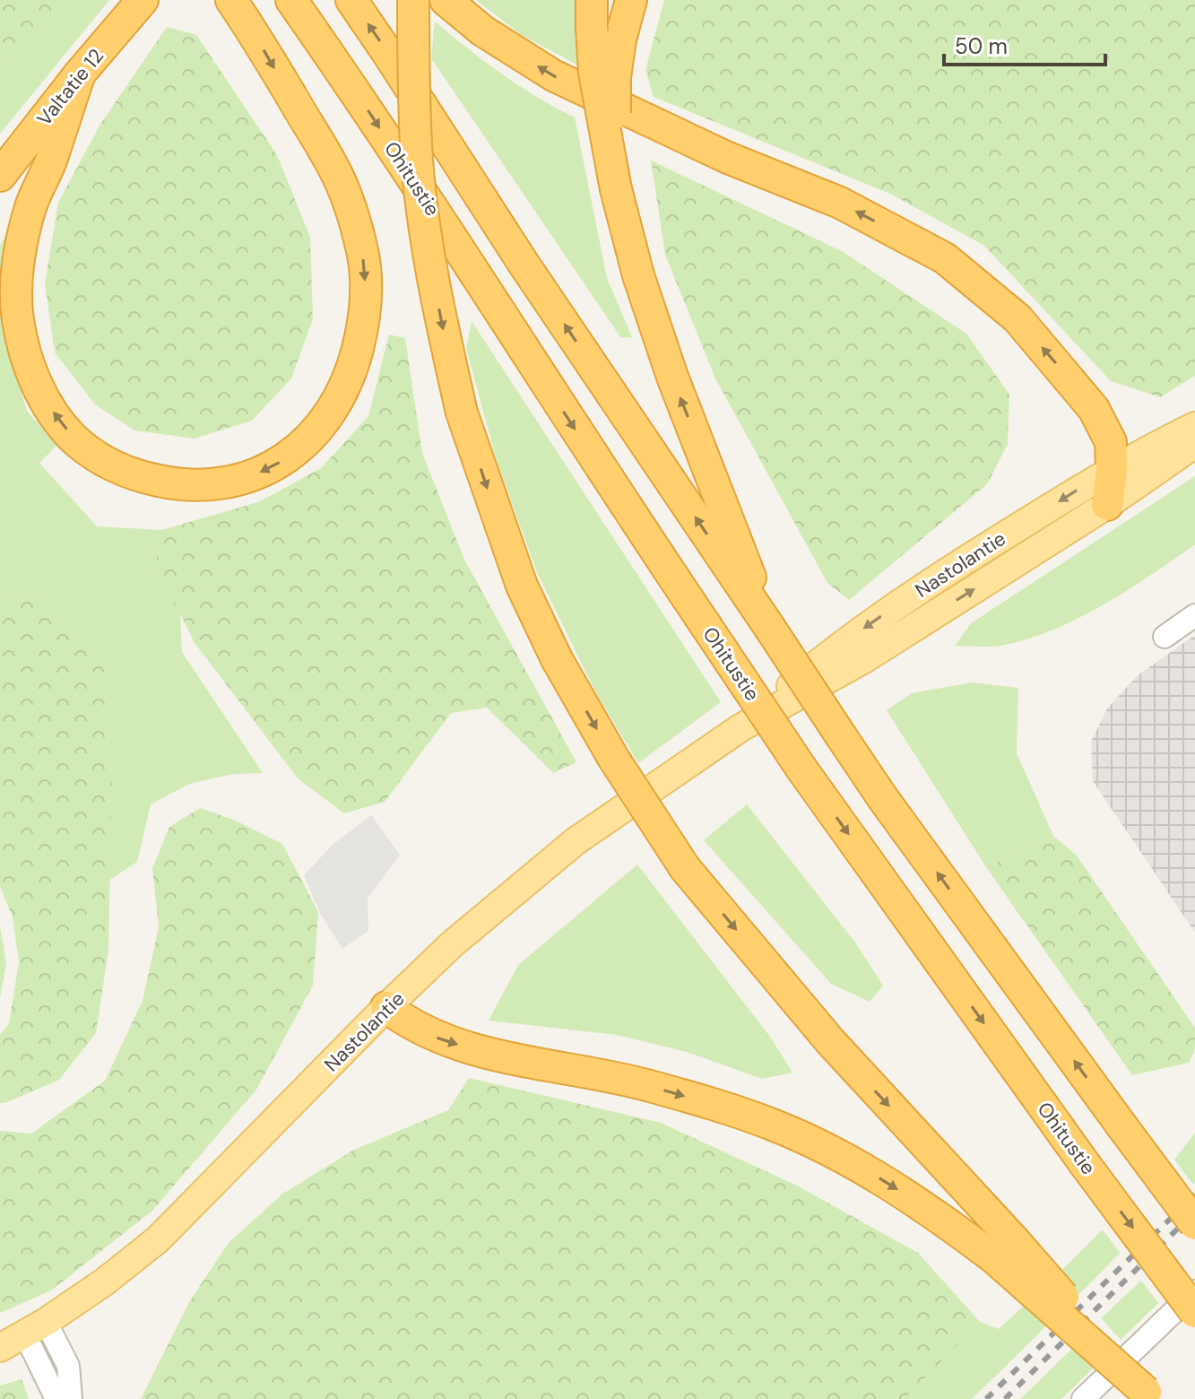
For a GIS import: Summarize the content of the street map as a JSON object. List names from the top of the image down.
{
  "streets": {
    "highway": ["Valtatie 12", "Ohitustie"],
    "main road": ["Nastolantie"]
  },
  "scale_bar": "50 m"
}
